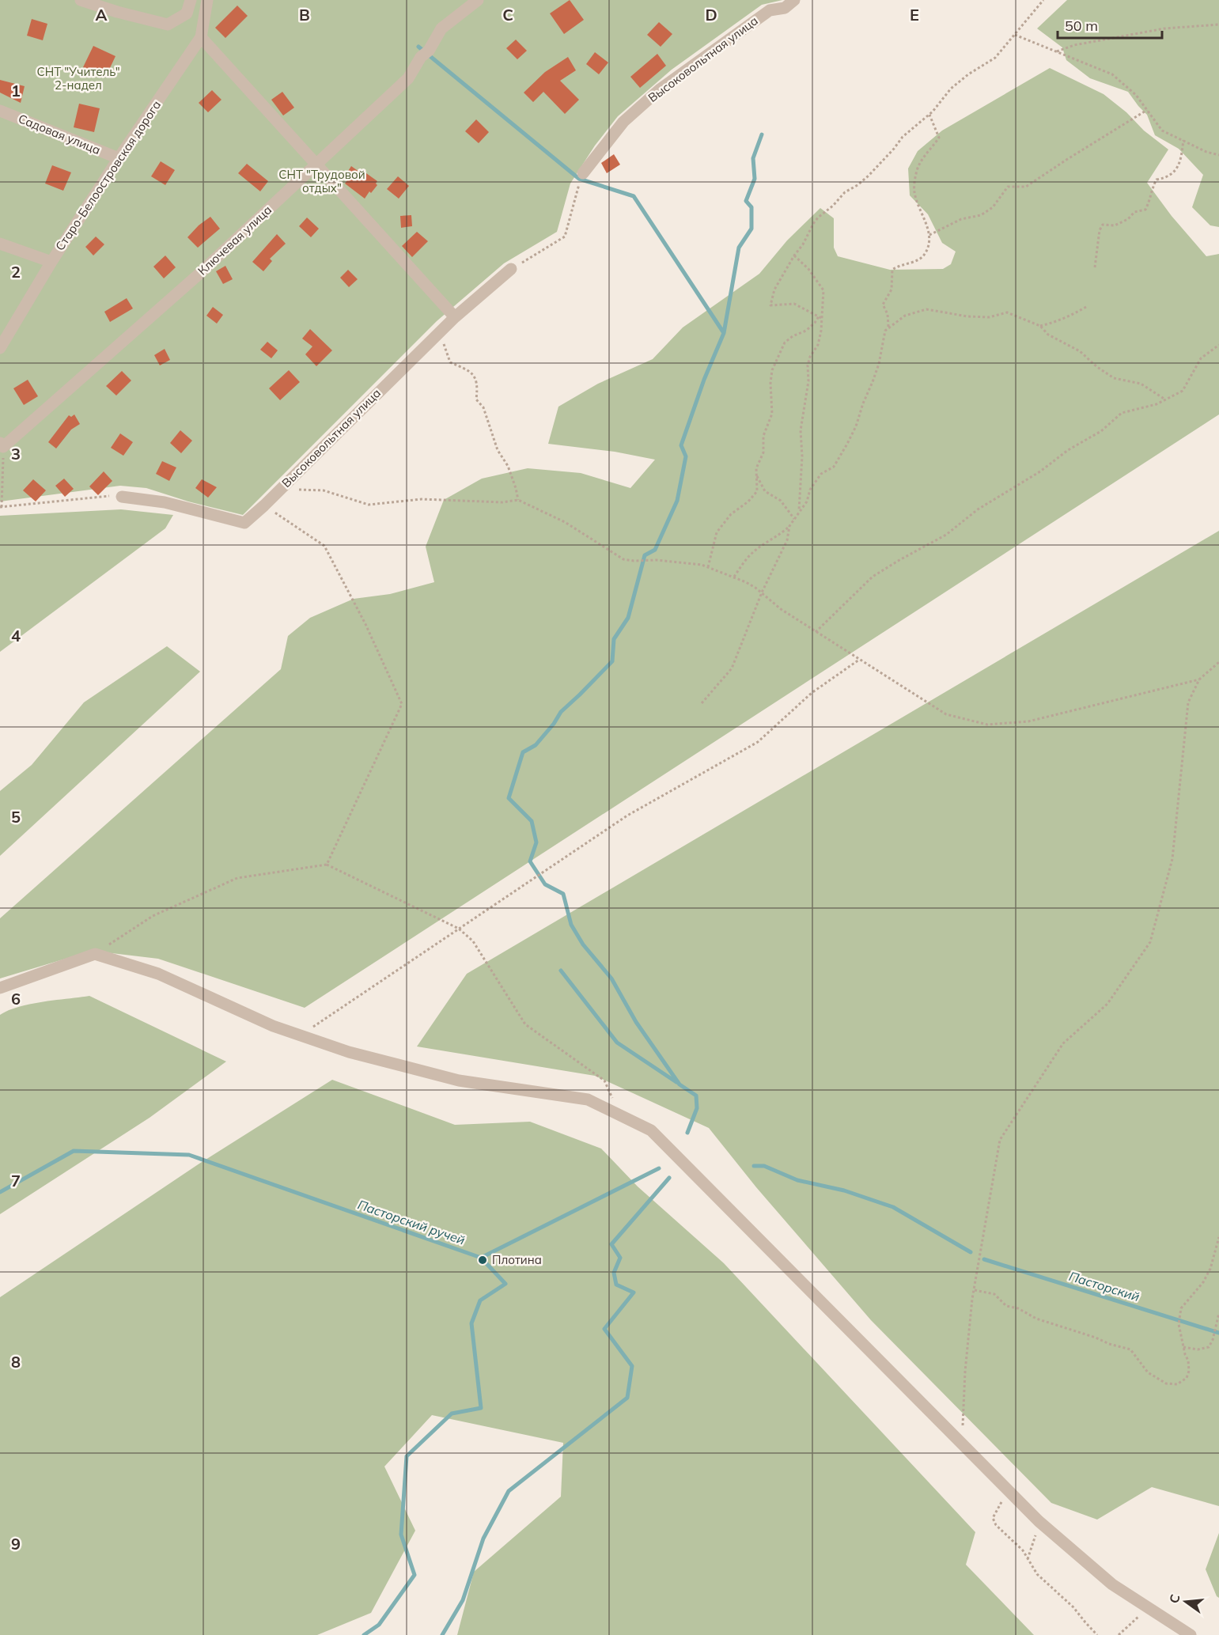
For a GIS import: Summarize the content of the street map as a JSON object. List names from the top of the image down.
{
  "streets": {
    "street": [
      "Высоковольтная улица",
      "Садовая улица",
      "Старо-Белоостровская дорога",
      "Ключевая улица"
    ]
  },
  "crossings": [
    ["Садовая улица", "Старо-Белоостровская дорога"]
  ],
  "water": ["Пасторский ручей", "Пасторский"],
  "parks": ["СНТ \"Учитель\" 2-надел", "СНТ \"Трудовой отдых\""],
  "places": ["Плотина"],
  "scale_bar": "50 m",
  "north": "left",
  "grid": {
    "columns": [
      "A",
      "B",
      "C",
      "D",
      "E"
    ],
    "rows": [
      "1",
      "2",
      "3",
      "4",
      "5",
      "6",
      "7",
      "8",
      "9"
    ]
  }
}
